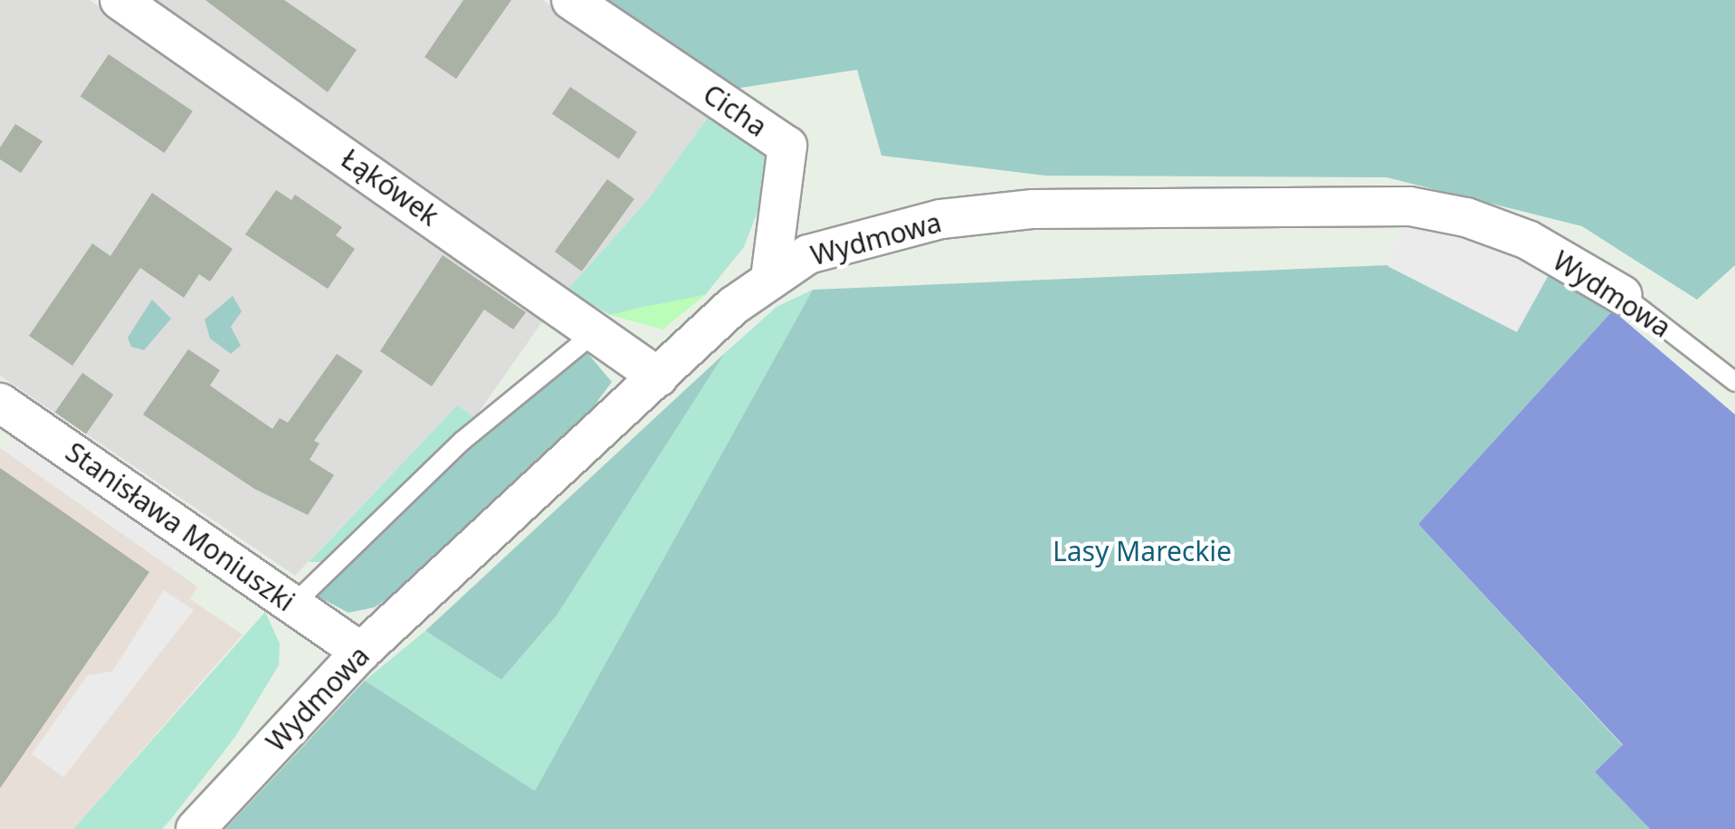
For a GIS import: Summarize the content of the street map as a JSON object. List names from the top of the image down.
{
  "streets": {
    "street": [
      "Cicha",
      "Łąkówek",
      "Wydmowa",
      "Stanisława Moniuszki"
    ]
  },
  "crossings": [
    ["Cicha", "Wydmowa"],
    ["Łąkówek", "Wydmowa"],
    ["Wydmowa", "Stanisława Moniuszki"]
  ],
  "parks": ["Lasy Mareckie"]
}
